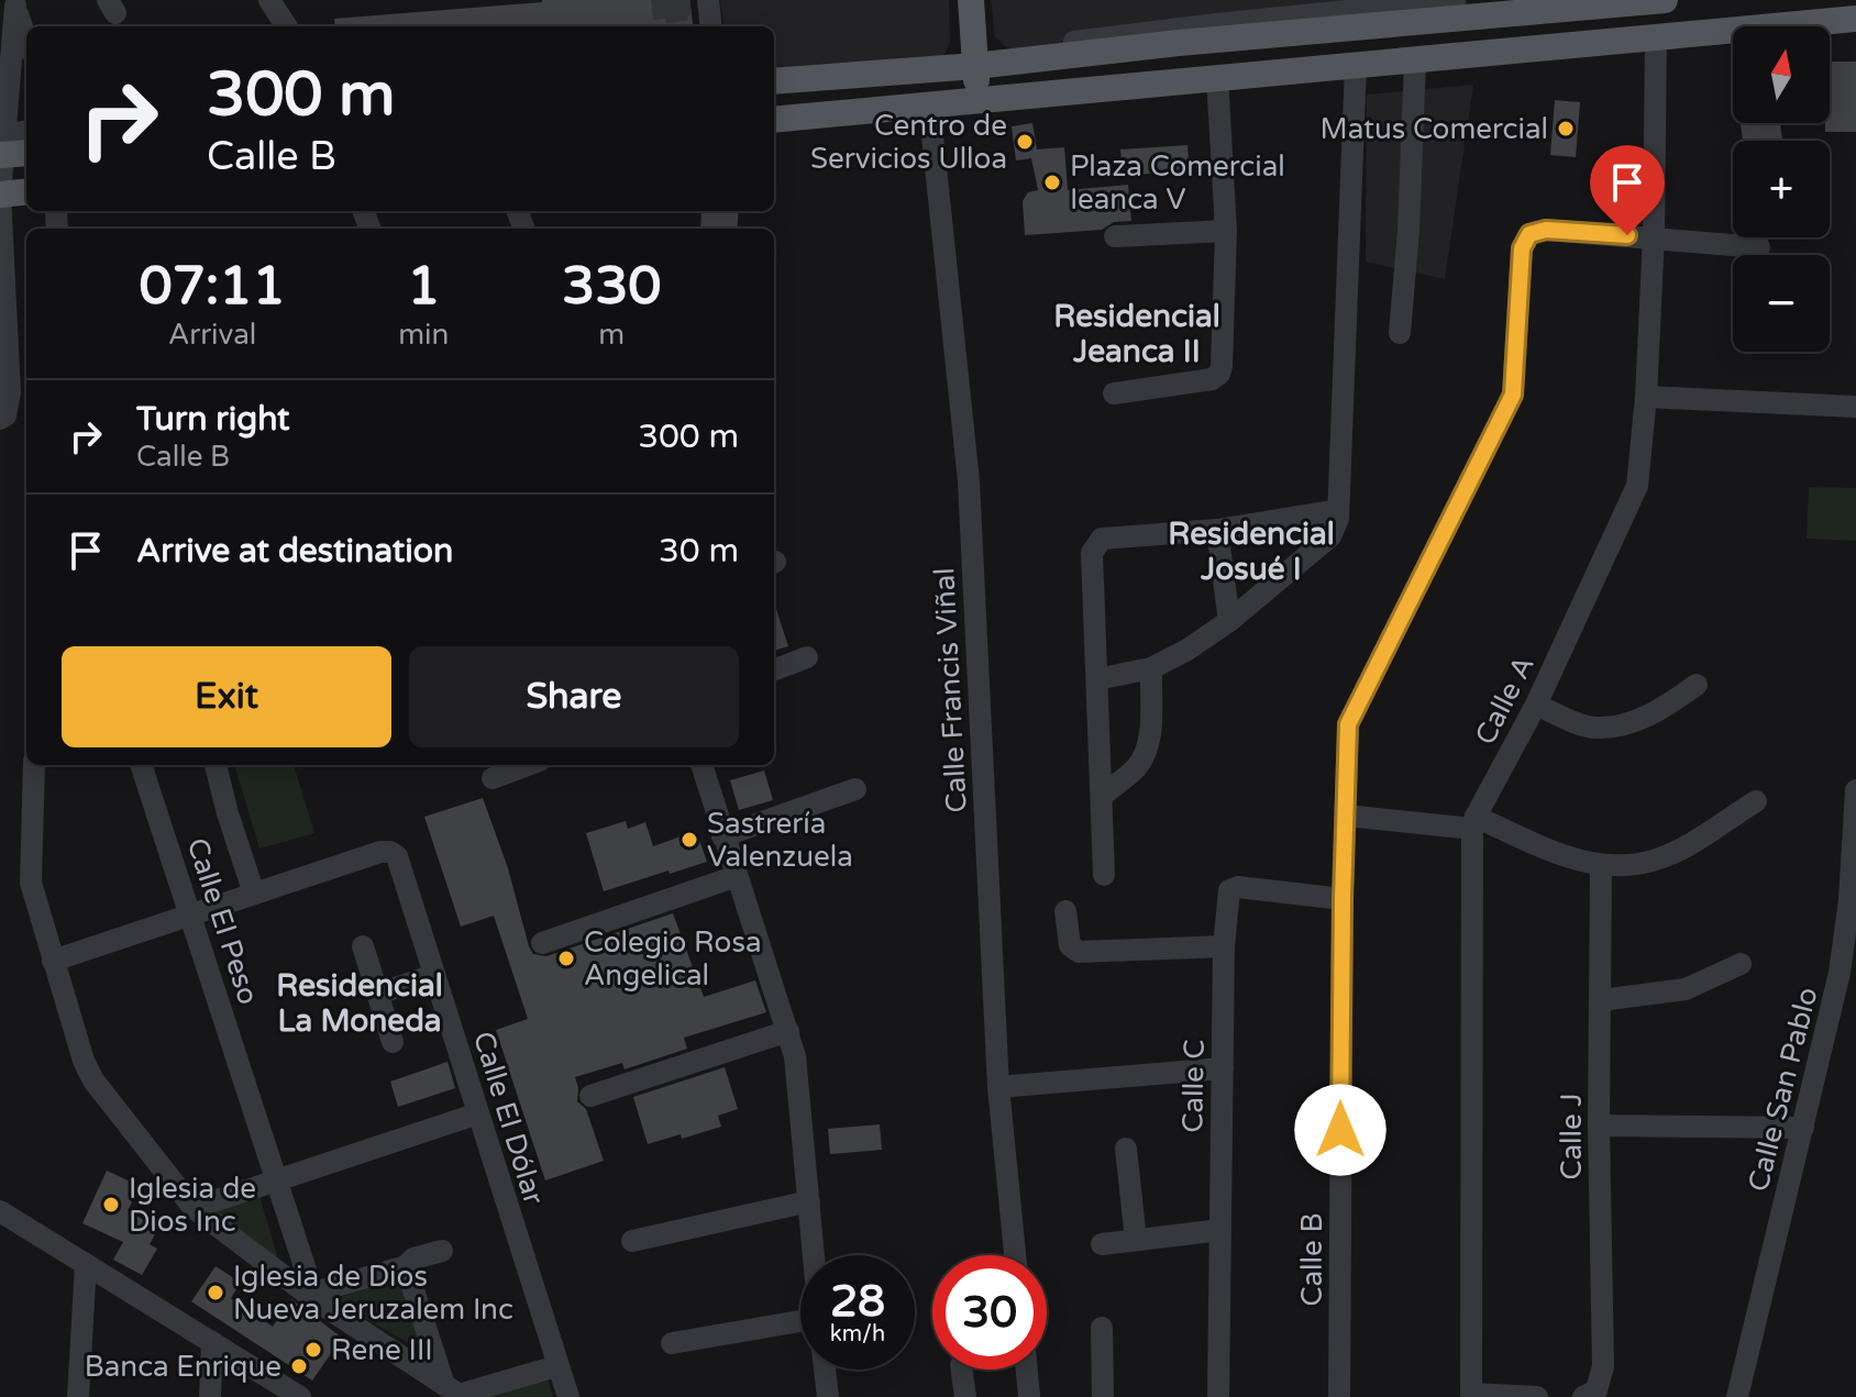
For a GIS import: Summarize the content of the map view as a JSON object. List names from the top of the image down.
{
  "streets": {
    "street": [
      "Calle Francis Viñal",
      "Calle A",
      "Calle El Peso",
      "Calle C",
      "Calle San Pablo",
      "Calle El Dólar",
      "Calle J",
      "Calle B"
    ]
  },
  "crossings": [
    ["Calle A", "Calle B"],
    ["Calle C", "Calle B"]
  ],
  "districts": ["Residencial Jeanca II", "Residencial Josué I", "Residencial La Moneda"],
  "places": [
    "Matus Comercial",
    "Centro de Servicios Ulloa",
    "Plaza Comercial Ieanca V",
    "Sastrería Valenzuela",
    "Colegio Rosa Angelical",
    "Iglesia de Dios Inc",
    "Iglesia de Dios Nueva Jeruzalem Inc",
    "Rene III",
    "Banca Enrique"
  ],
  "north": "top",
  "page": {
    "map_buttons": ["+", "−"],
    "turn": ["300 m", "Calle B"],
    "eta": [
      "07:11",
      "Arrival",
      "1",
      "min",
      "330",
      "m"
    ],
    "list": [
      {
        "name": "Turn right",
        "note": "Calle B",
        "value": "300 m"
      },
      {
        "name": "Arrive at destination",
        "value": "30 m"
      }
    ],
    "buttons": ["Exit", "Share"],
    "speed": "28 km/h",
    "limit": "30"
  }
}
